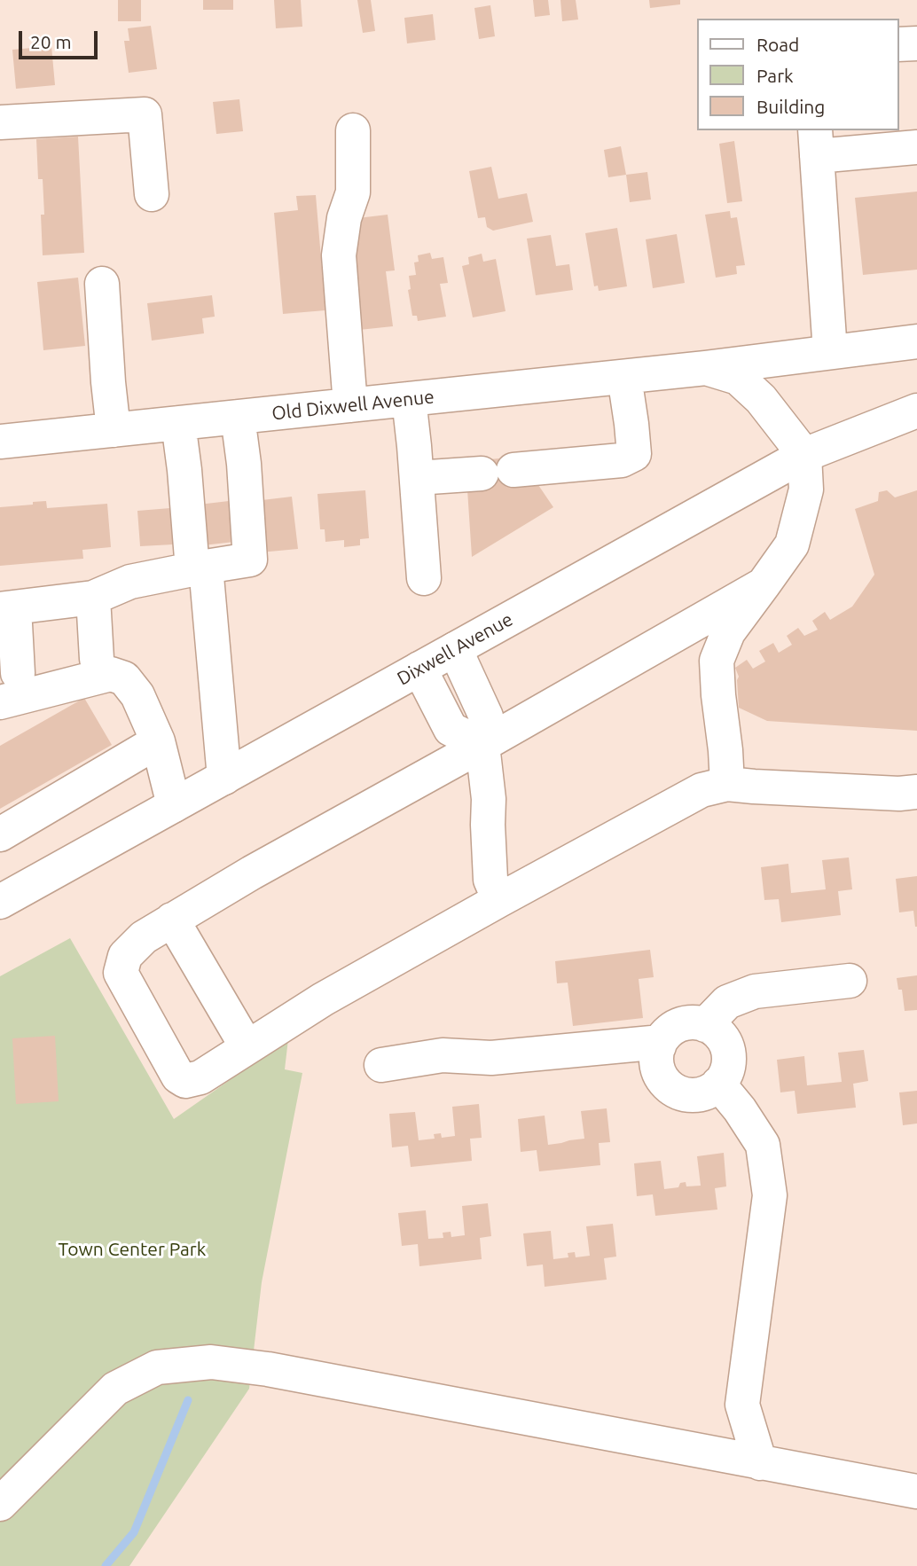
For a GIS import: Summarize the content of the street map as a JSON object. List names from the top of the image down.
{
  "streets": {
    "street": ["Old Dixwell Avenue", "Dixwell Avenue"]
  },
  "crossings": [
    ["Old Dixwell Avenue", "Dixwell Avenue"]
  ],
  "parks": ["Town Center Park"],
  "legend": ["Road", "Park", "Building"],
  "scale_bar": "20 m"
}
